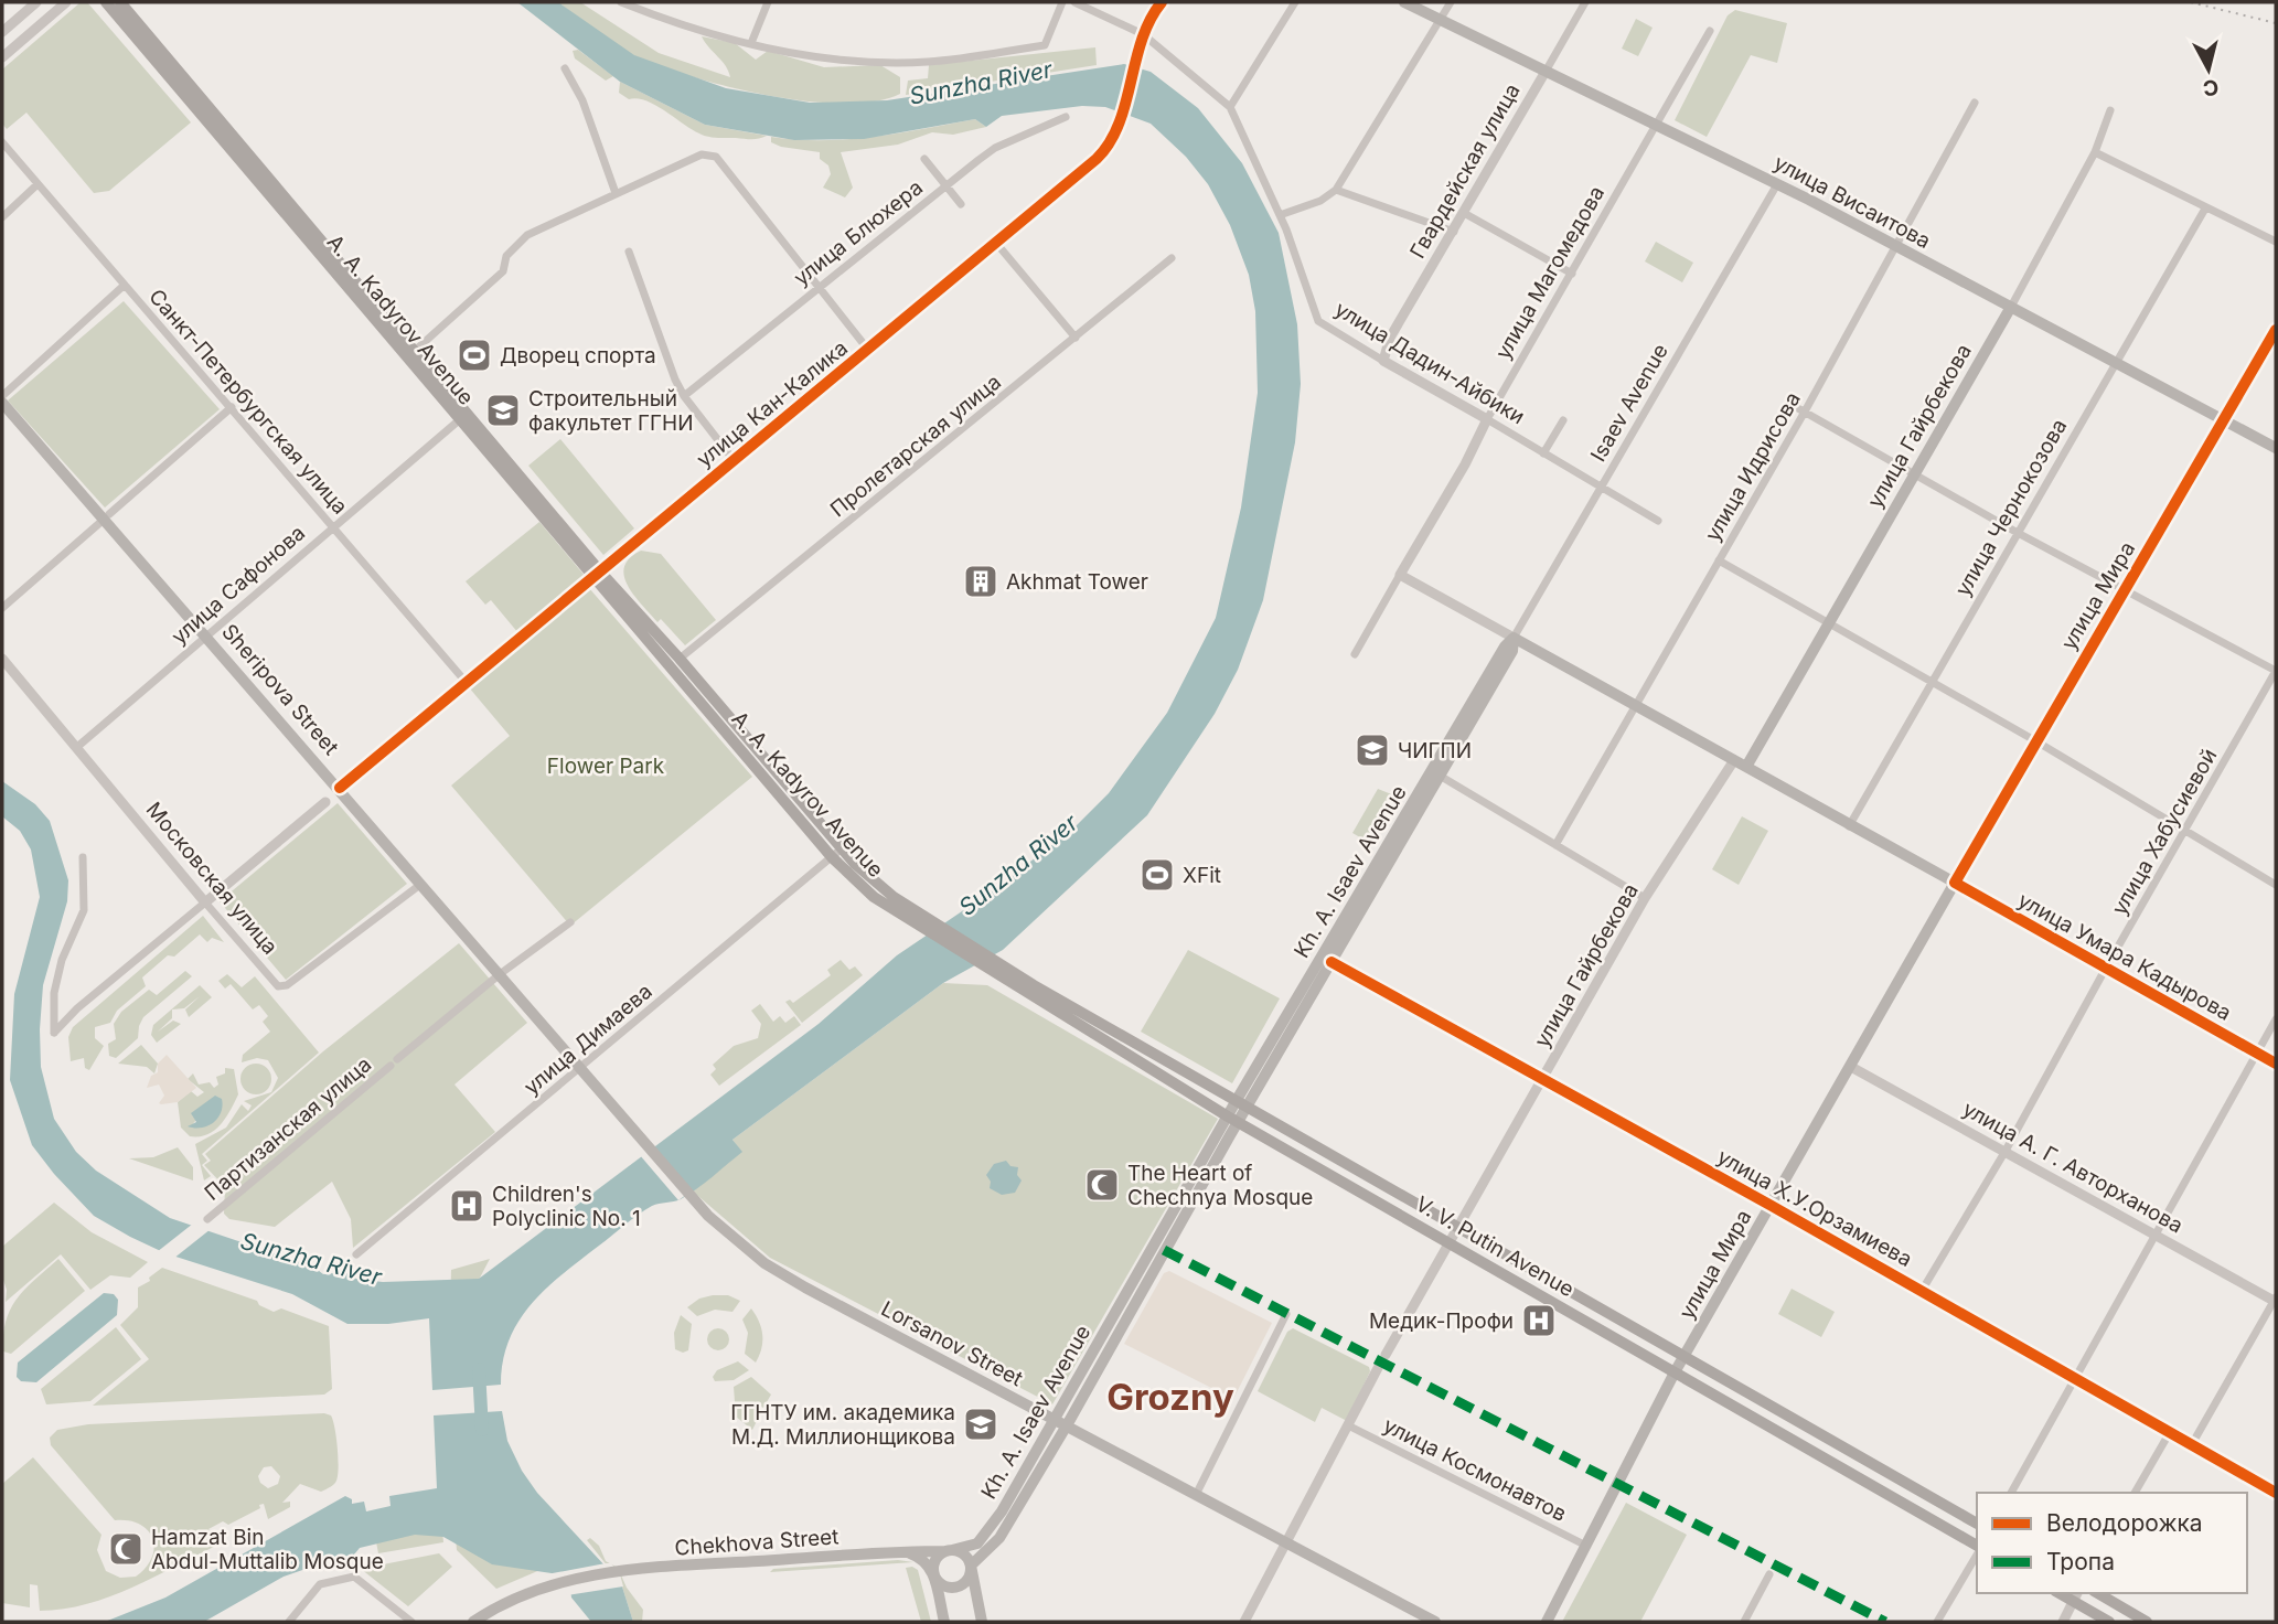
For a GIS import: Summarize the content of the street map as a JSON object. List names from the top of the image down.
{
  "streets": {
    "main road": [
      "улица Висаитова",
      "A. A. Kadyrov Avenue",
      "улица Гайрбекова",
      "улица Мира",
      "Sheripova Street",
      "Kh. A. Isaev Avenue",
      "улица Умара Кадырова",
      "V. V. Putin Avenue",
      "Lorsanov Street",
      "Chekhova Street"
    ],
    "street": [
      "Гвардейская улица",
      "улица Блюхера",
      "улица Магомедова",
      "улица Дадин-Айбики",
      "Санкт-Петербургская улица",
      "Isaev Avenue",
      "улица Кан-Калика",
      "Пролетарская улица",
      "улица Идрисова",
      "улица Чернокозова",
      "улица Сафонова",
      "улица Хабусиевой",
      "Московская улица",
      "улица Димаева",
      "Партизанская улица",
      "улица А. Г. Авторханова",
      "улица Х.У.Орзамиева",
      "улица Космонавтов"
    ]
  },
  "crossings": [
    ["Гвардейская улица", "улица Висаитова"],
    ["Гвардейская улица", "улица Дадин-Айбики"],
    ["улица Висаитова", "улица Магомедова"],
    ["улица Висаитова", "Isaev Avenue"],
    ["улица Висаитова", "улица Гайрбекова"],
    ["улица Висаитова", "улица Идрисова"],
    ["улица Висаитова", "улица Чернокозова"],
    ["улица Висаитова", "улица Мира"],
    ["улица Магомедова", "улица Дадин-Айбики"],
    ["A. A. Kadyrov Avenue", "улица Кан-Калика"],
    ["A. A. Kadyrov Avenue", "Пролетарская улица"],
    ["A. A. Kadyrov Avenue", "улица Сафонова"],
    ["A. A. Kadyrov Avenue", "улица Димаева"],
    ["A. A. Kadyrov Avenue", "V. V. Putin Avenue"],
    ["улица Дадин-Айбики", "Isaev Avenue"],
    ["улица Дадин-Айбики", "улица Кан-Калика"],
    ["Санкт-Петербургская улица", "улица Кан-Калика"],
    ["Санкт-Петербургская улица", "улица Сафонова"],
    ["Isaev Avenue", "Kh. A. Isaev Avenue"],
    ["Isaev Avenue", "улица Умара Кадырова"],
    ["улица Кан-Калика", "Sheripova Street"],
    ["улица Гайрбекова", "улица Умара Кадырова"],
    ["улица Гайрбекова", "улица Х.У.Орзамиева"],
    ["улица Гайрбекова", "V. V. Putin Avenue"],
    ["улица Идрисова", "улица Умара Кадырова"],
    ["улица Чернокозова", "улица Умара Кадырова"],
    ["улица Сафонова", "Sheripova Street"],
    ["улица Сафонова", "Московская улица"],
    ["улица Мира", "улица Умара Кадырова"],
    ["улица Мира", "улица А. Г. Авторханова"],
    ["улица Мира", "улица Х.У.Орзамиева"],
    ["улица Мира", "V. V. Putin Avenue"],
    ["улица Мира", "улица Космонавтов"],
    ["Sheripova Street", "Московская улица"],
    ["Sheripova Street", "улица Димаева"],
    ["Sheripova Street", "Партизанская улица"],
    ["Sheripova Street", "Lorsanov Street"],
    ["улица Хабусиевой", "улица Умара Кадырова"],
    ["улица Хабусиевой", "улица А. Г. Авторханова"],
    ["улица Хабусиевой", "улица Х.У.Орзамиева"],
    ["Kh. A. Isaev Avenue", "улица Умара Кадырова"],
    ["Kh. A. Isaev Avenue", "улица Х.У.Орзамиева"],
    ["Kh. A. Isaev Avenue", "V. V. Putin Avenue"],
    ["Kh. A. Isaev Avenue", "Lorsanov Street"],
    ["Kh. A. Isaev Avenue", "Chekhova Street"]
  ],
  "districts": ["Grozny"],
  "water": ["Sunzha River"],
  "parks": ["Flower Park"],
  "places": {
    "sports": ["Дворец спорта", "XFit"],
    "school or university": ["Строительный факультет ГГНИ", "ЧИГПИ", "ГГНТУ им. академика М.Д. Миллионщикова"],
    "building": ["Akhmat Tower"],
    "mosque": ["The Heart of Chechnya Mosque", "Hamzat Bin Abdul-Muttalib Mosque"],
    "hospital": ["Children's Polyclinic No. 1", "Медик-Профи"]
  },
  "legend": ["Велодорожка", "Тропа"],
  "north": "bottom"
}
